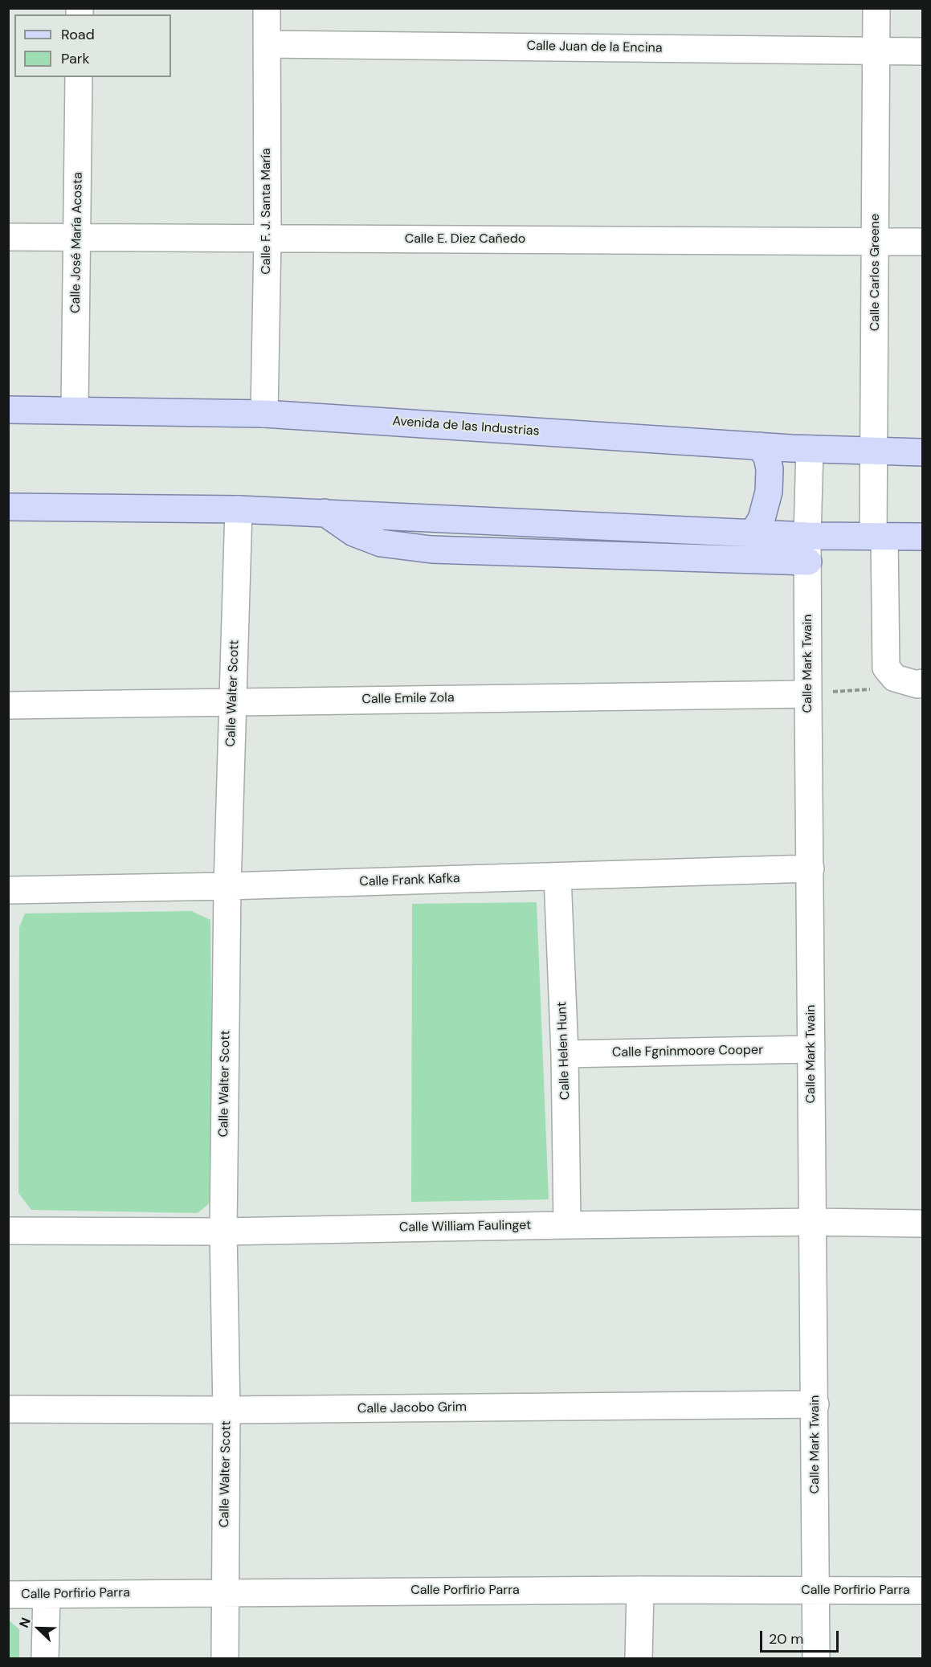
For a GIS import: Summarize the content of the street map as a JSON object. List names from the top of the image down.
{
  "streets": {
    "main road": ["Avenida de las Industrias"],
    "street": [
      "Calle Juan de la Encina",
      "Calle F. J. Santa María",
      "Calle E. Diez Cañedo",
      "Calle José María Acosta",
      "Calle Carlos Greene",
      "Calle Mark Twain",
      "Calle Walter Scott",
      "Calle Emile Zola",
      "Calle Frank Kafka",
      "Calle Helen Hunt",
      "Calle Fgninmoore Cooper",
      "Calle William Faulinget",
      "Calle Jacobo Grim",
      "Calle Porfirio Parra"
    ]
  },
  "crossings": [
    ["Calle Juan de la Encina", "Calle F. J. Santa María"],
    ["Calle Juan de la Encina", "Calle Carlos Greene"],
    ["Calle F. J. Santa María", "Calle E. Diez Cañedo"],
    ["Calle F. J. Santa María", "Avenida de las Industrias"],
    ["Calle E. Diez Cañedo", "Calle José María Acosta"],
    ["Calle E. Diez Cañedo", "Calle Carlos Greene"],
    ["Calle José María Acosta", "Avenida de las Industrias"],
    ["Calle Carlos Greene", "Avenida de las Industrias"],
    ["Avenida de las Industrias", "Calle Mark Twain"],
    ["Calle Mark Twain", "Calle Emile Zola"],
    ["Calle Mark Twain", "Calle Frank Kafka"],
    ["Calle Mark Twain", "Calle Fgninmoore Cooper"],
    ["Calle Mark Twain", "Calle William Faulinget"],
    ["Calle Mark Twain", "Calle Jacobo Grim"],
    ["Calle Mark Twain", "Calle Porfirio Parra"],
    ["Calle Walter Scott", "Calle Emile Zola"],
    ["Calle Walter Scott", "Calle Frank Kafka"],
    ["Calle Walter Scott", "Calle William Faulinget"],
    ["Calle Walter Scott", "Calle Jacobo Grim"],
    ["Calle Walter Scott", "Calle Porfirio Parra"],
    ["Calle Frank Kafka", "Calle Helen Hunt"],
    ["Calle Helen Hunt", "Calle Fgninmoore Cooper"],
    ["Calle Helen Hunt", "Calle William Faulinget"]
  ],
  "legend": ["Road", "Park"],
  "scale_bar": "20 m",
  "north": "top left"
}
